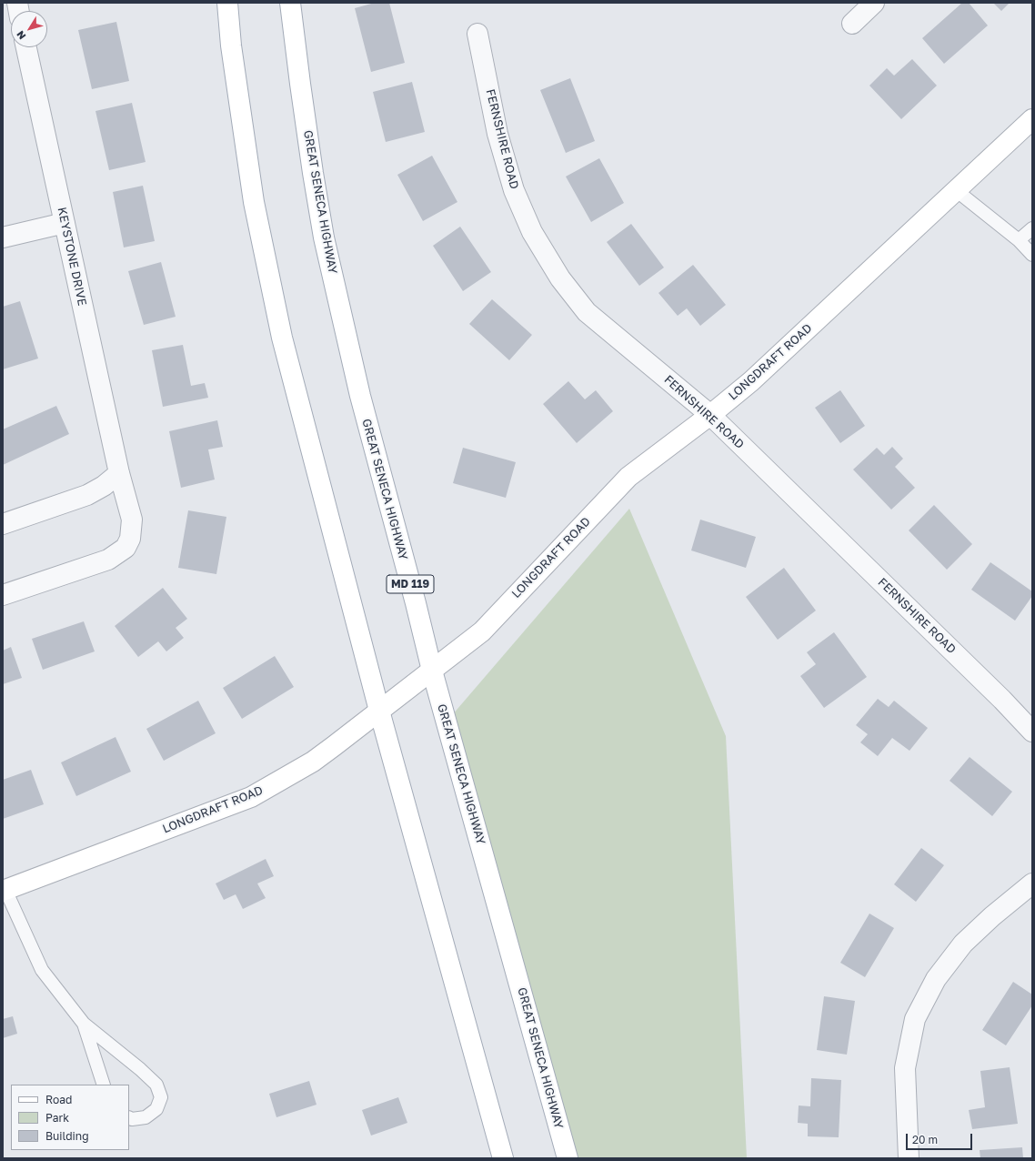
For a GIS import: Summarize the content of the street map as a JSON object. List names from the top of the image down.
{
  "streets": {
    "main road": ["GREAT SENECA HIGHWAY", "LONGDRAFT ROAD", "MD 119"],
    "street": ["FERNSHIRE ROAD", "KEYSTONE DRIVE"]
  },
  "crossings": [
    ["FERNSHIRE ROAD", "LONGDRAFT ROAD"],
    ["GREAT SENECA HIGHWAY", "LONGDRAFT ROAD"]
  ],
  "legend": ["Road", "Park", "Building"],
  "scale_bar": "20 m",
  "north": "bottom left"
}
